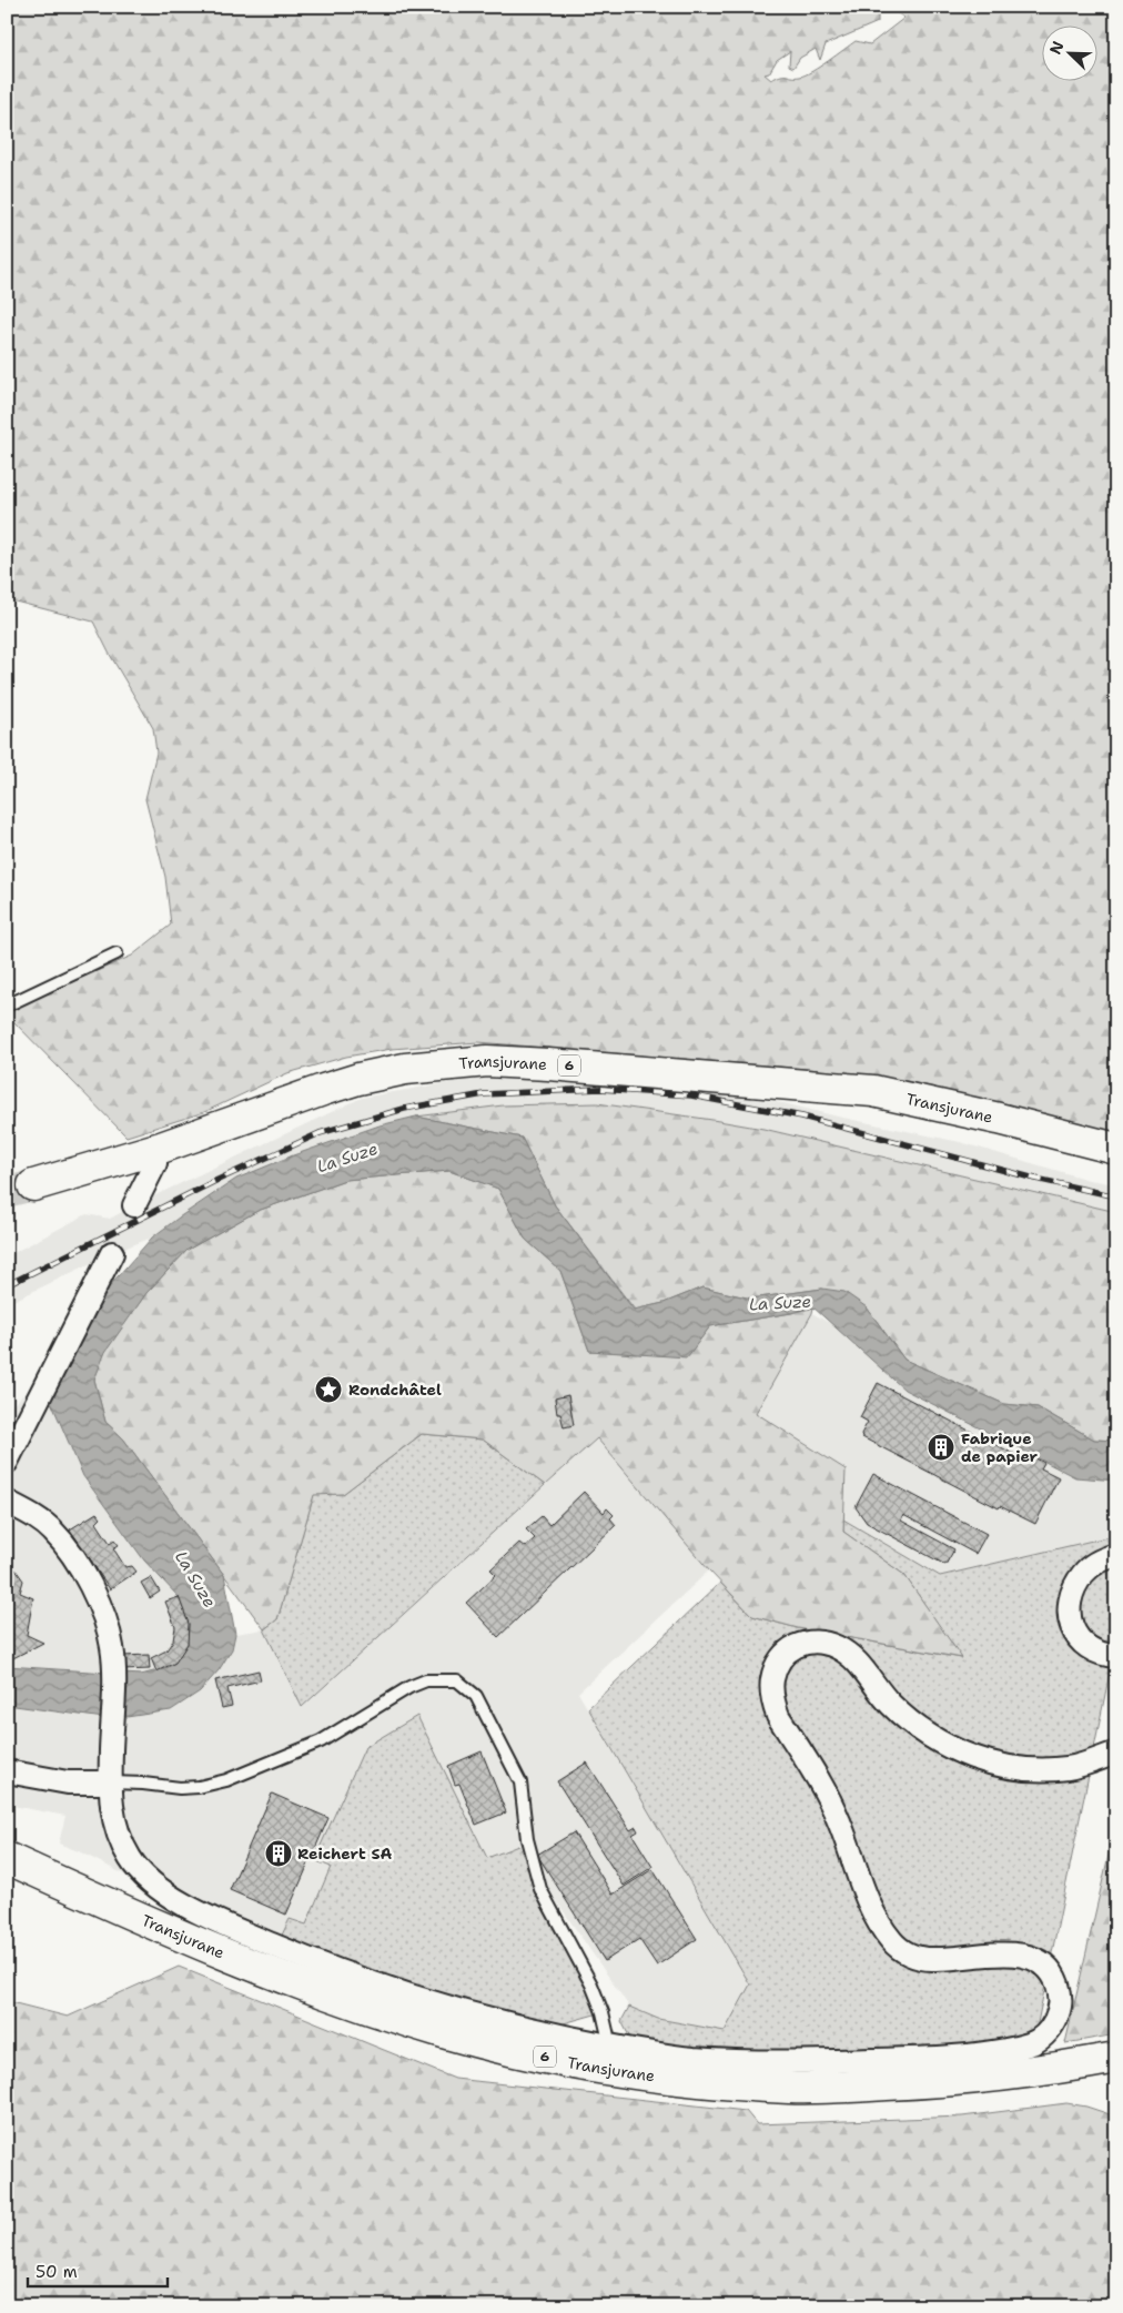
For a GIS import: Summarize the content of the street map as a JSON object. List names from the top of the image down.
{
  "streets": {
    "main road": ["Transjurane", "6"]
  },
  "water": ["La Suze"],
  "places": {
    "place": ["Rondchâtel"],
    "building": ["Fabrique de papier", "Reichert SA"]
  },
  "scale_bar": "50 m",
  "north": "top left"
}
